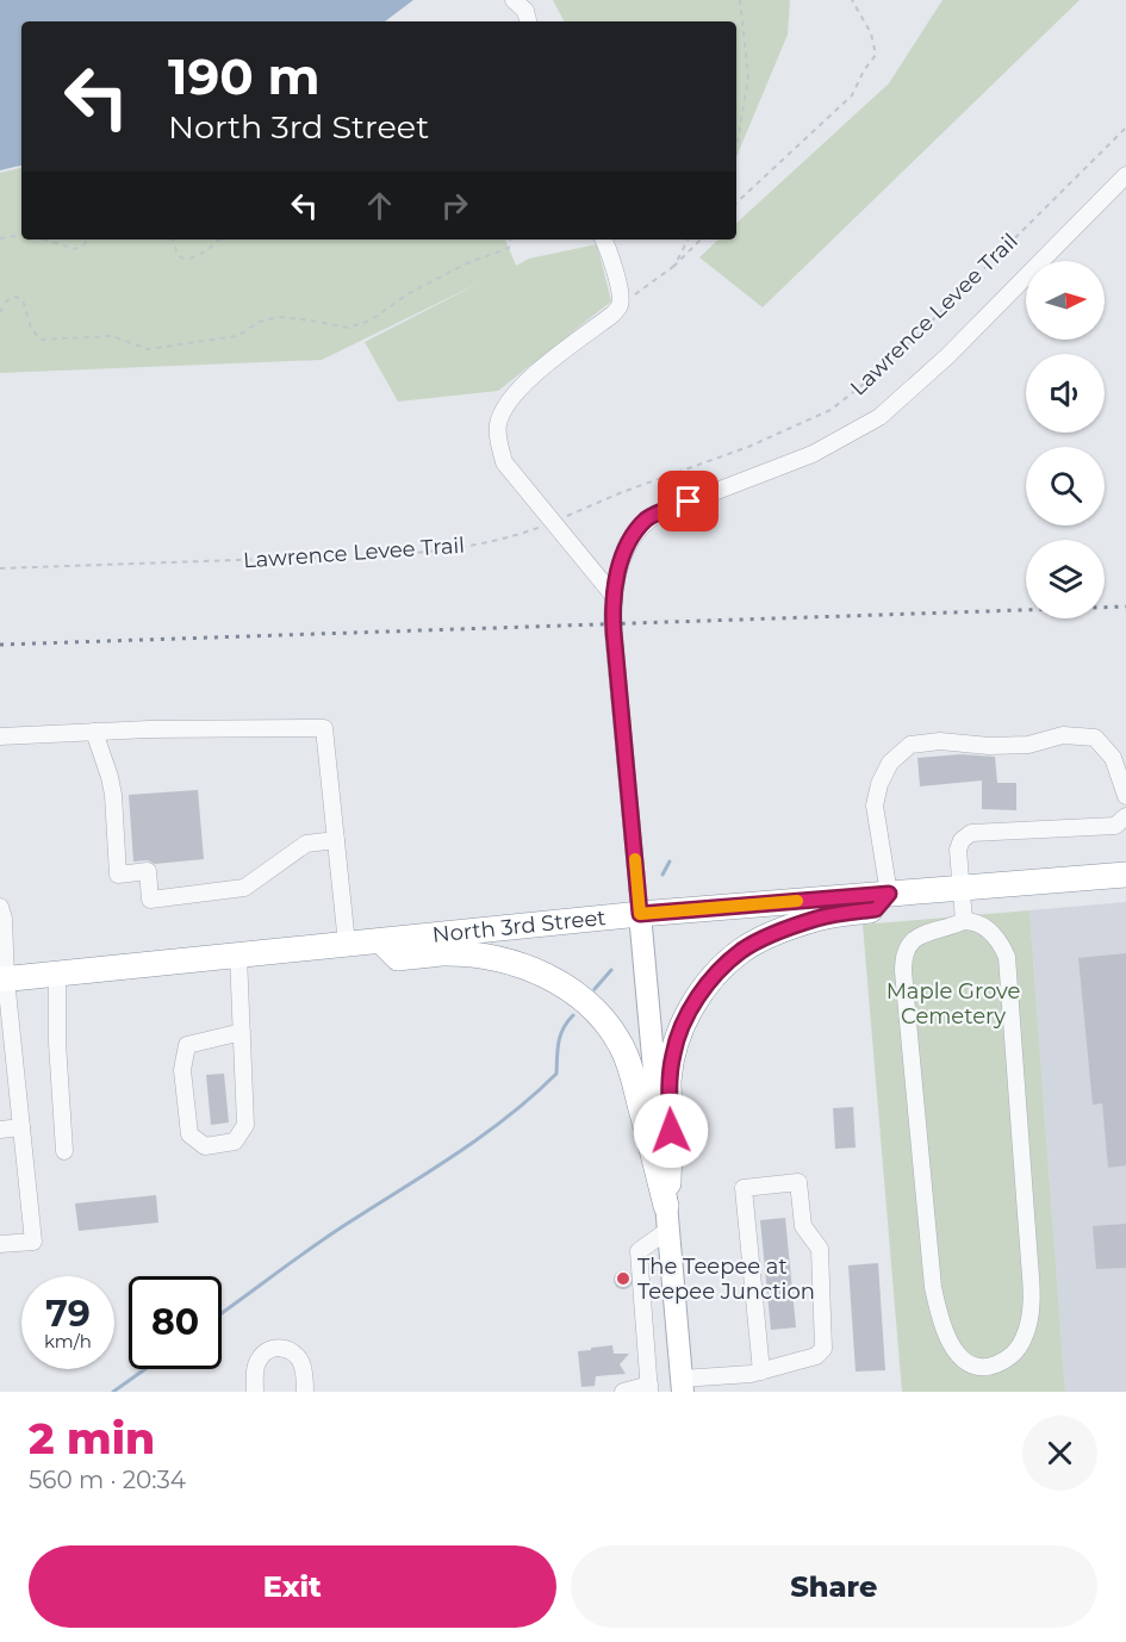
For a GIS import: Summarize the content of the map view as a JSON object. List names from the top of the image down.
{
  "streets": {
    "highway": ["North 3rd Street"],
    "path": ["Lawrence Levee Trail"]
  },
  "parks": ["Maple Grove Cemetery"],
  "places": ["The Teepee at Teepee Junction"],
  "north": "right",
  "page": {
    "turn": ["190 m", "North 3rd Street"],
    "speed": "79 km/h",
    "limit": "80",
    "heading": ["2 min", "560 m · 20:34"],
    "buttons": ["Exit", "Share"]
  }
}
